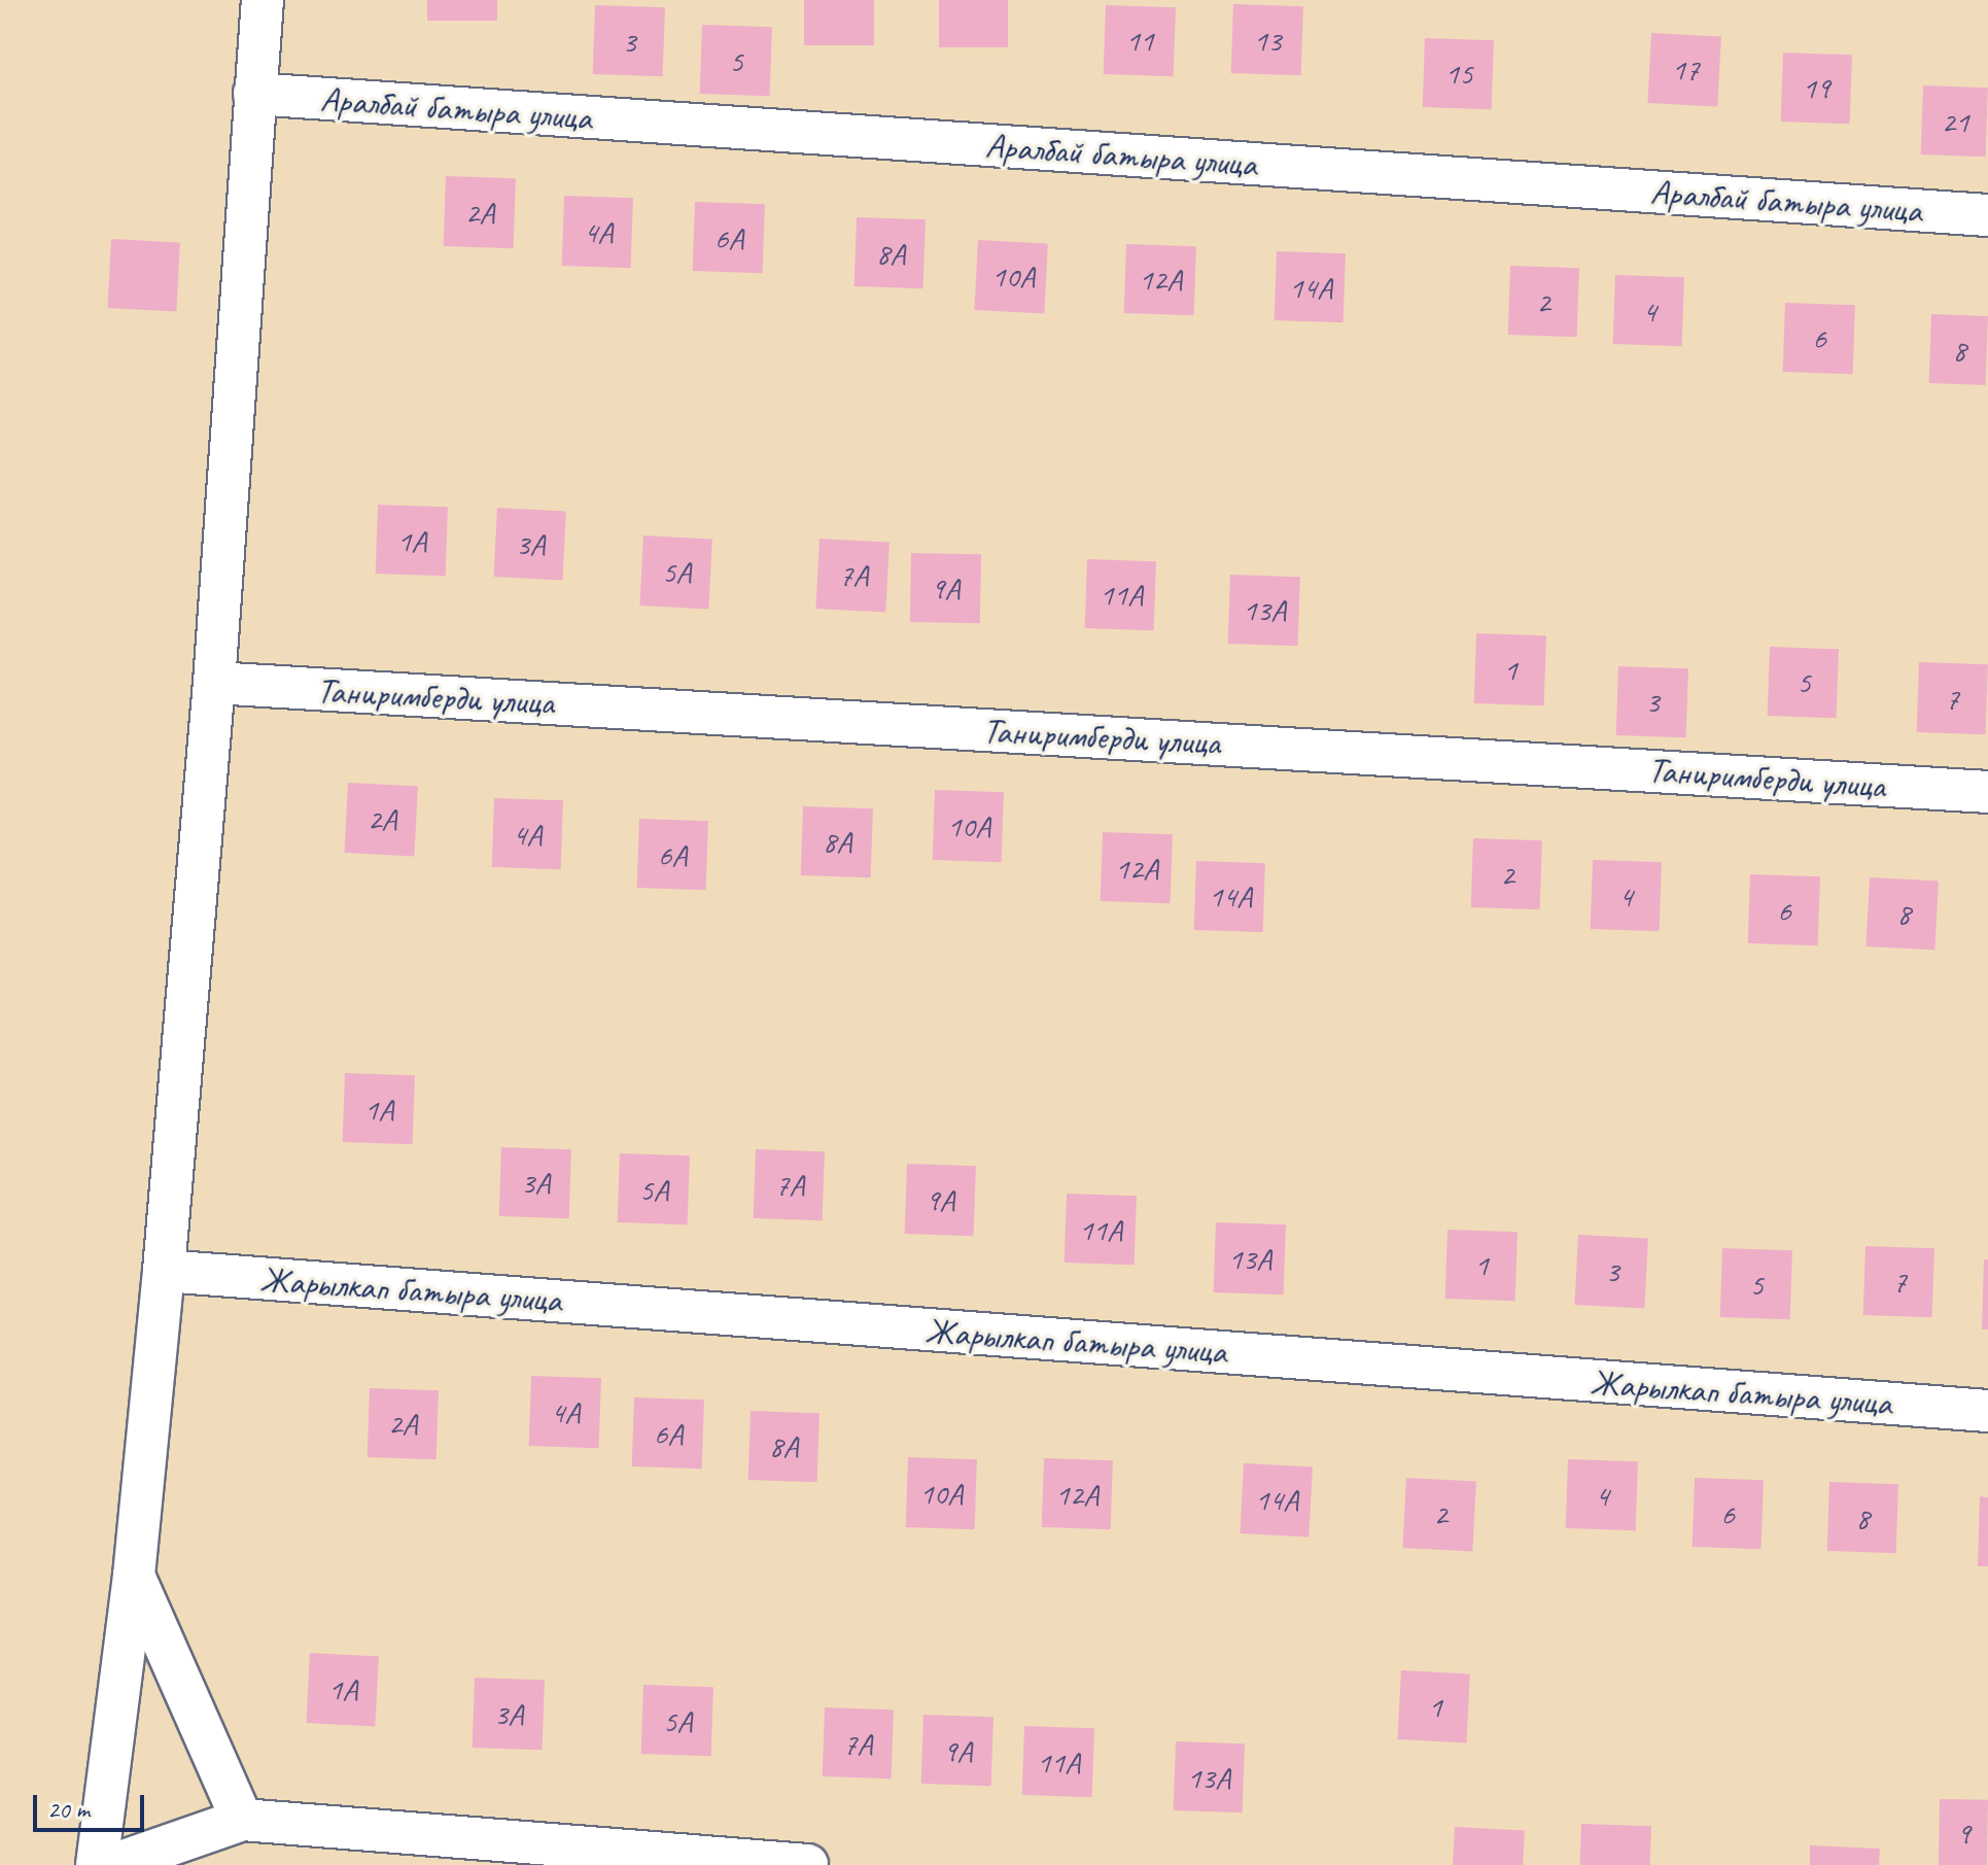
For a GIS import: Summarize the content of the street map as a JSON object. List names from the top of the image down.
{
  "streets": {
    "street": ["Аралбай батыра улица", "Таниримберди улица", "Жарылкап батыра улица"]
  },
  "house_numbers": [
    "11",
    "13",
    "3",
    "5",
    "17",
    "15",
    "19",
    "21",
    "2A",
    "4A",
    "6A",
    "8A",
    "10A",
    "12A",
    "14A",
    "2",
    "4",
    "6",
    "8",
    "1A",
    "3A",
    "5A",
    "7A",
    "9A",
    "11A",
    "13A",
    "1",
    "5",
    "7",
    "3",
    "2A",
    "10A",
    "4A",
    "8A",
    "6A",
    "12A",
    "2",
    "14A",
    "4",
    "6",
    "8",
    "1A",
    "3A",
    "7A",
    "5A",
    "9A",
    "11A",
    "13A",
    "1",
    "3",
    "7",
    "5",
    "4A",
    "2A",
    "6A",
    "8A",
    "10A",
    "12A",
    "4",
    "14A",
    "2",
    "6",
    "8",
    "1A",
    "1",
    "3A",
    "5A",
    "7A",
    "9A",
    "11A",
    "13A",
    "9"
  ],
  "scale_bar": "20 m"
}
